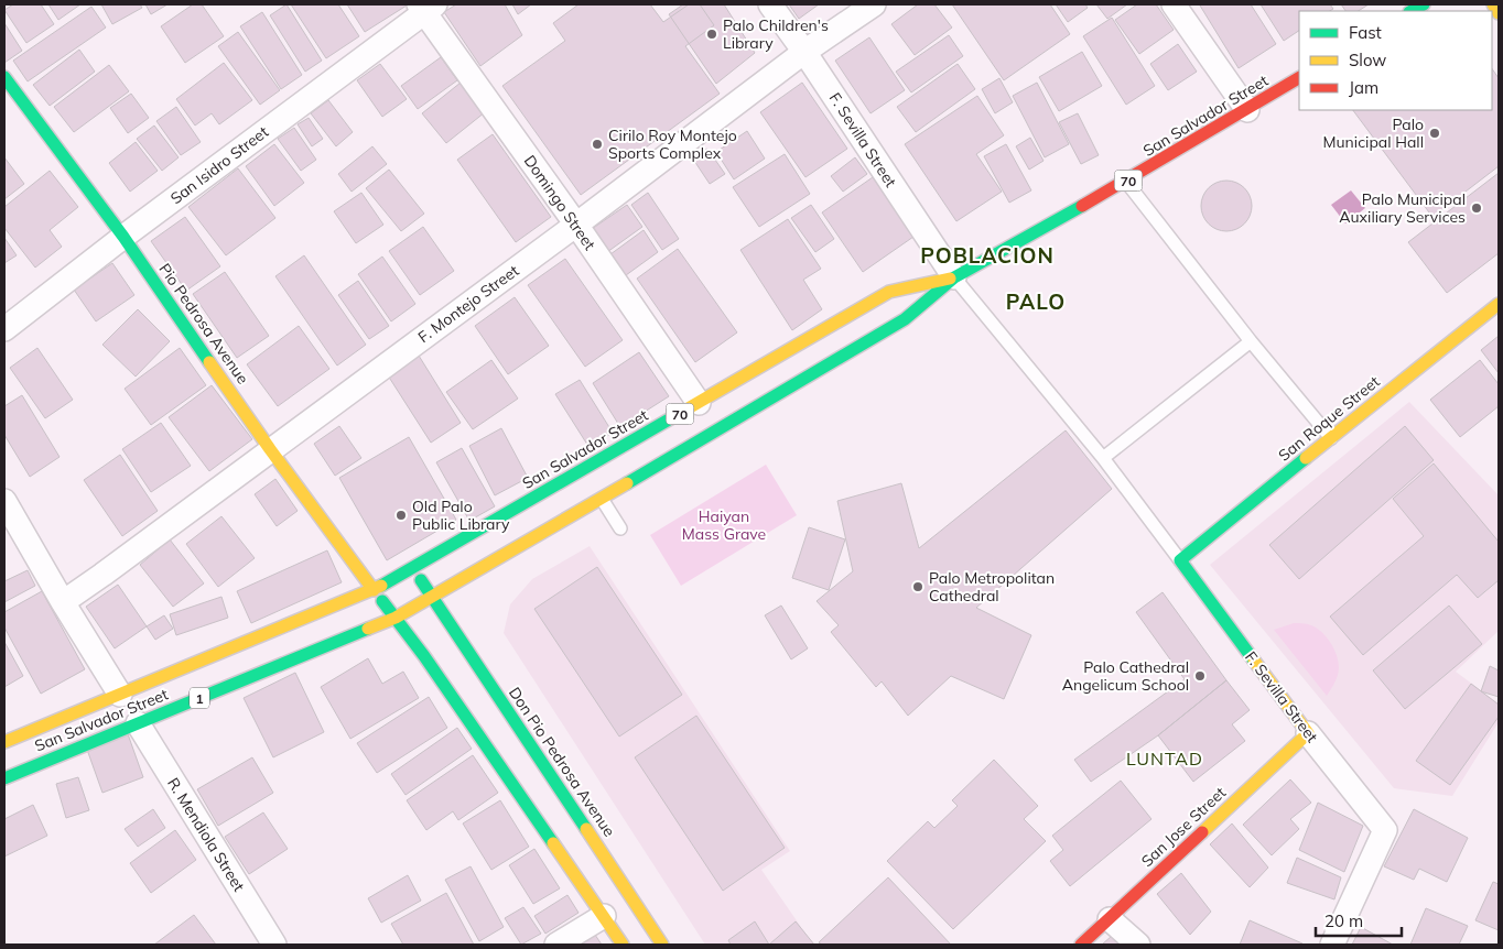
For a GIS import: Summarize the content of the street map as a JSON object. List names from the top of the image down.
{
  "streets": {
    "main road": [
      "San Salvador Street",
      "F. Sevilla Street",
      "70",
      "Pio Pedrosa Avenue",
      "San Roque Street",
      "1",
      "Don Pio Pedrosa Avenue",
      "San Jose Street"
    ],
    "street": [
      "San Isidro Street",
      "Domingo Street",
      "F. Montejo Street",
      "R. Mendiola Street"
    ]
  },
  "crossings": [
    ["San Salvador Street", "F. Sevilla Street"],
    ["San Salvador Street", "Domingo Street"],
    ["San Salvador Street", "Pio Pedrosa Avenue"],
    ["San Salvador Street", "Don Pio Pedrosa Avenue"],
    ["San Salvador Street", "R. Mendiola Street"],
    ["F. Sevilla Street", "F. Montejo Street"],
    ["F. Sevilla Street", "San Roque Street"],
    ["F. Sevilla Street", "San Jose Street"],
    ["San Isidro Street", "Domingo Street"],
    ["San Isidro Street", "Pio Pedrosa Avenue"],
    ["Domingo Street", "F. Montejo Street"],
    ["F. Montejo Street", "Pio Pedrosa Avenue"]
  ],
  "districts": ["POBLACION", "PALO", "LUNTAD"],
  "parks": ["Haiyan Mass Grave"],
  "places": [
    "Palo Children's Library",
    "Palo Municipal Hall",
    "Cirilo Roy Montejo Sports Complex",
    "Palo Municipal Auxiliary Services",
    "Old Palo Public Library",
    "Palo Metropolitan Cathedral",
    "Palo Cathedral Angelicum School"
  ],
  "legend": ["Fast", "Slow", "Jam"],
  "scale_bar": "20 m"
}
